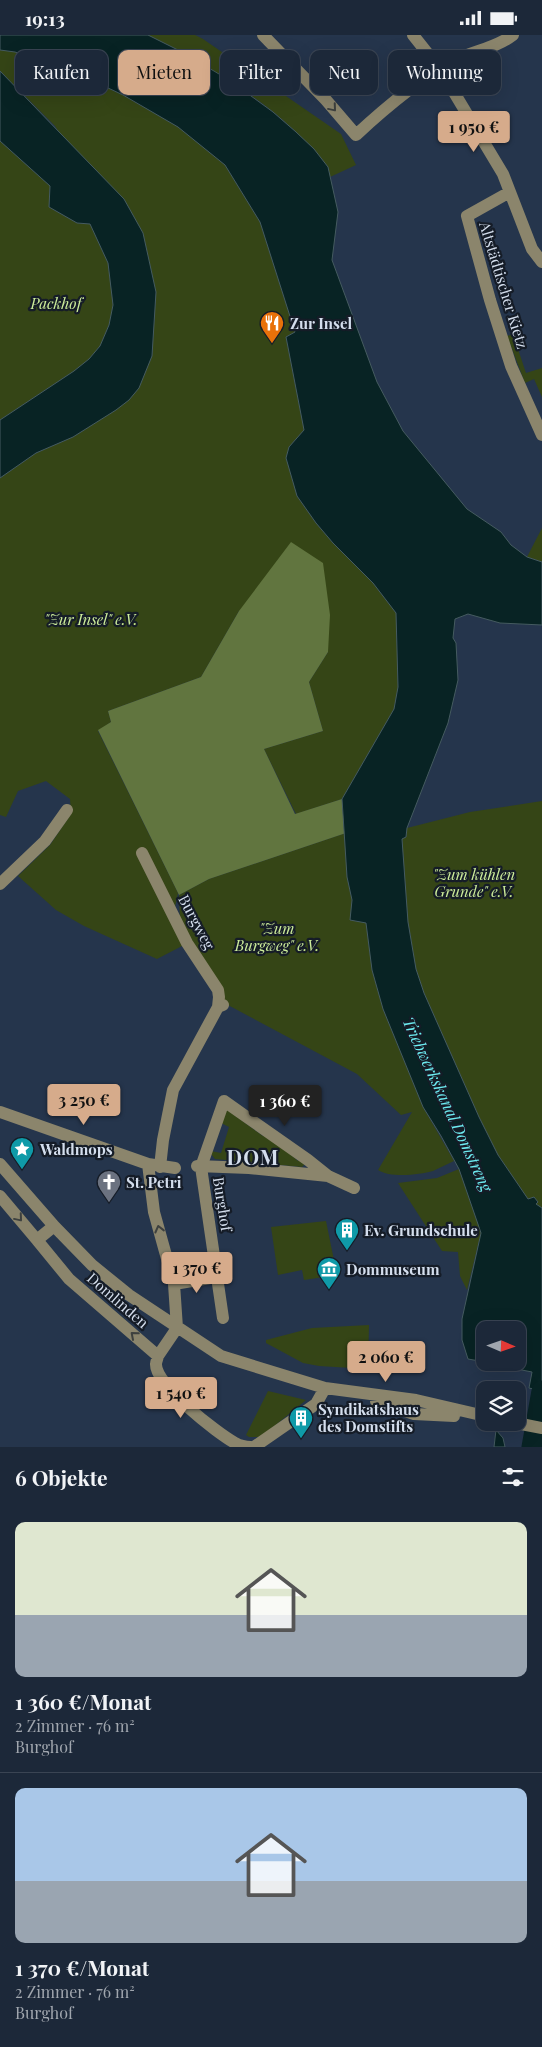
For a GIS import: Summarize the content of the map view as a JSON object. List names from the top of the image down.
{
  "streets": {
    "street": [
      "Altstädtischer Kietz",
      "Burgweg",
      "Burghof",
      "Domlinden"
    ]
  },
  "crossings": [
    ["Burgweg", "Domlinden"]
  ],
  "districts": ["DOM"],
  "water": ["Triebwerkskanal Domstreng"],
  "parks": [
    "Packhof",
    "\"Zur Insel\" e.V.",
    "\"Zum kühlen Grunde\" e.V.",
    "\"Zum Burgweg\" e.V."
  ],
  "places": {
    "restaurant": ["Zur Insel"],
    "place": ["Waldmops"],
    "church": ["St. Petri"],
    "building": ["Ev. Grundschule", "Syndikatshaus des Domstifts"],
    "museum": ["Dommuseum"]
  },
  "north": "right",
  "page": {
    "status": "19:13",
    "chip": [
      "Kaufen",
      "Mieten",
      "Filter",
      "Neu",
      "Wohnung"
    ],
    "price": [
      "1 950 €",
      "3 250 €",
      "1 360 €",
      "1 370 €",
      "2 060 €",
      "1 540 €"
    ],
    "heading": "6 Objekte",
    "list": [
      {
        "name": "1 360 €/Monat",
        "note": "2 Zimmer · 76 m² · Burghof"
      },
      {
        "name": "1 370 €/Monat",
        "note": "2 Zimmer · 76 m² · Burghof"
      }
    ]
  }
}
